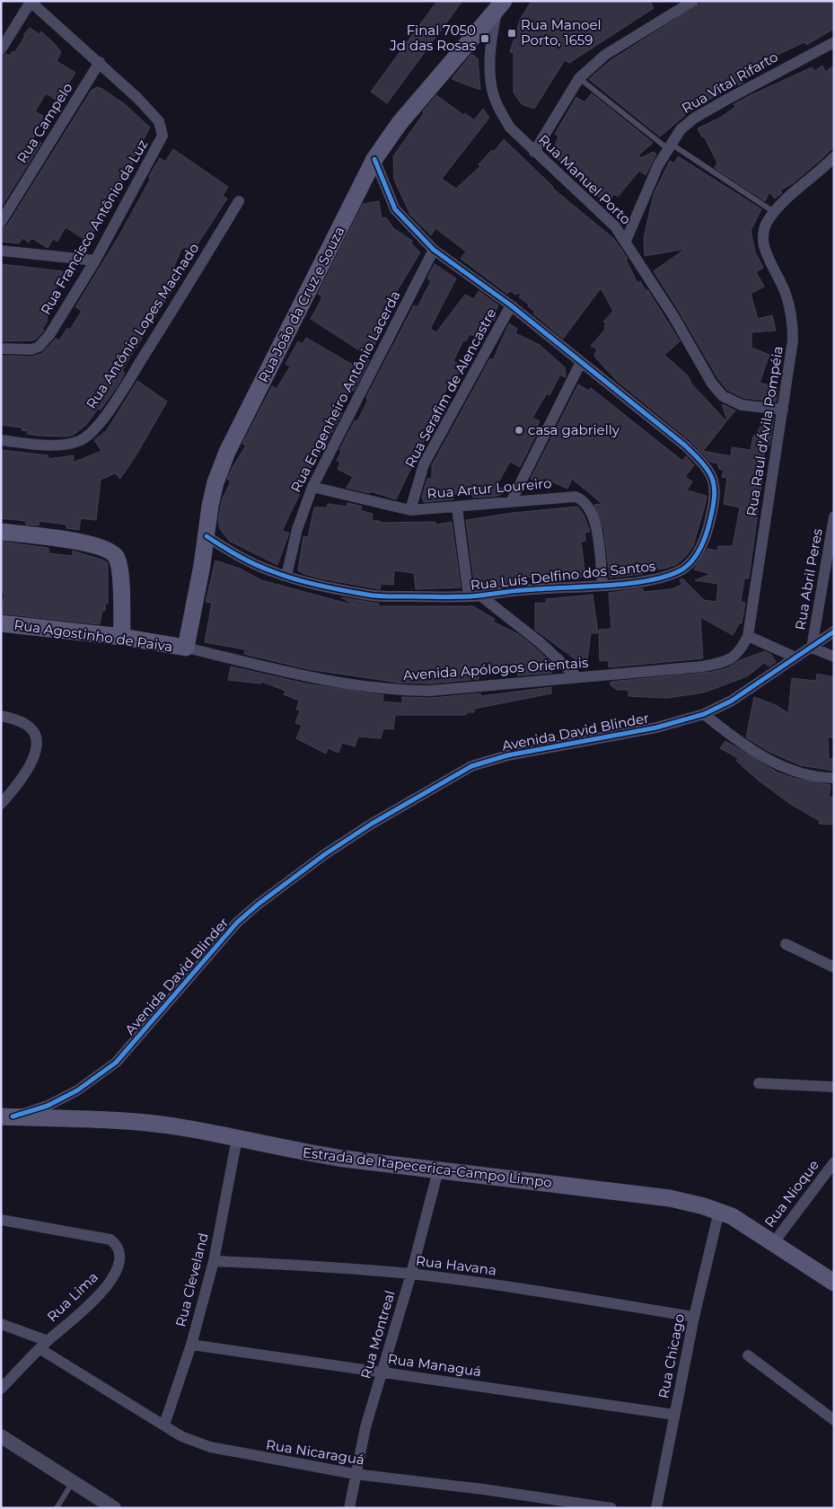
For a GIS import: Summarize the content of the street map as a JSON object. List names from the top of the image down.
{
  "streets": {
    "main road": ["Rua João da Cruz e Souza", "Rua Agostinho de Paiva", "Estrada de Itapecerica-Campo Limpo"],
    "street": [
      "Rua Vital Rifarto",
      "Rua Campelo",
      "Rua Manuel Porto",
      "Rua Francisco Antônio da Luz",
      "Rua Antônio Lopes Machado",
      "Rua Serafim de Alencastre",
      "Rua Engenheiro Antônio Lacerda",
      "Rua Raul d'Ávila Pompéia",
      "Rua Artur Loureiro",
      "Rua Luís Delfino dos Santos",
      "Rua Abril Peres",
      "Avenida Apólogos Orientais",
      "Avenida David Blinder",
      "Rua Nioque",
      "Rua Havana",
      "Rua Cleveland",
      "Rua Lima",
      "Rua Montreal",
      "Rua Chicago",
      "Rua Managuá",
      "Rua Nicaraguá"
    ]
  },
  "crossings": [
    ["Rua Vital Rifarto", "Rua Manuel Porto"],
    ["Rua Campelo", "Rua Francisco Antônio da Luz"],
    ["Rua Manuel Porto", "Rua João da Cruz e Souza"],
    ["Rua Manuel Porto", "Rua Raul d'Ávila Pompéia"],
    ["Rua João da Cruz e Souza", "Rua Luís Delfino dos Santos"],
    ["Rua João da Cruz e Souza", "Rua Agostinho de Paiva"],
    ["Rua João da Cruz e Souza", "Avenida Apólogos Orientais"],
    ["Rua Serafim de Alencastre", "Rua Artur Loureiro"],
    ["Rua Serafim de Alencastre", "Rua Luís Delfino dos Santos"],
    ["Rua Engenheiro Antônio Lacerda", "Rua Artur Loureiro"],
    ["Rua Engenheiro Antônio Lacerda", "Rua Luís Delfino dos Santos"],
    ["Rua Raul d'Ávila Pompéia", "Avenida Apólogos Orientais"],
    ["Rua Artur Loureiro", "Rua Luís Delfino dos Santos"],
    ["Rua Abril Peres", "Avenida David Blinder"],
    ["Rua Agostinho de Paiva", "Avenida Apólogos Orientais"],
    ["Avenida David Blinder", "Estrada de Itapecerica-Campo Limpo"],
    ["Estrada de Itapecerica-Campo Limpo", "Rua Nioque"],
    ["Estrada de Itapecerica-Campo Limpo", "Rua Cleveland"],
    ["Estrada de Itapecerica-Campo Limpo", "Rua Montreal"],
    ["Estrada de Itapecerica-Campo Limpo", "Rua Chicago"],
    ["Rua Havana", "Rua Cleveland"],
    ["Rua Havana", "Rua Montreal"],
    ["Rua Havana", "Rua Chicago"],
    ["Rua Cleveland", "Rua Managuá"],
    ["Rua Cleveland", "Rua Nicaraguá"],
    ["Rua Lima", "Rua Nicaraguá"],
    ["Rua Montreal", "Rua Managuá"],
    ["Rua Montreal", "Rua Nicaraguá"],
    ["Rua Chicago", "Rua Managuá"]
  ],
  "places": {
    "transit": ["Rua Manoel Porto, 1659", "Final 7050 Jd das Rosas"],
    "other": ["casa gabrielly"]
  }
}
